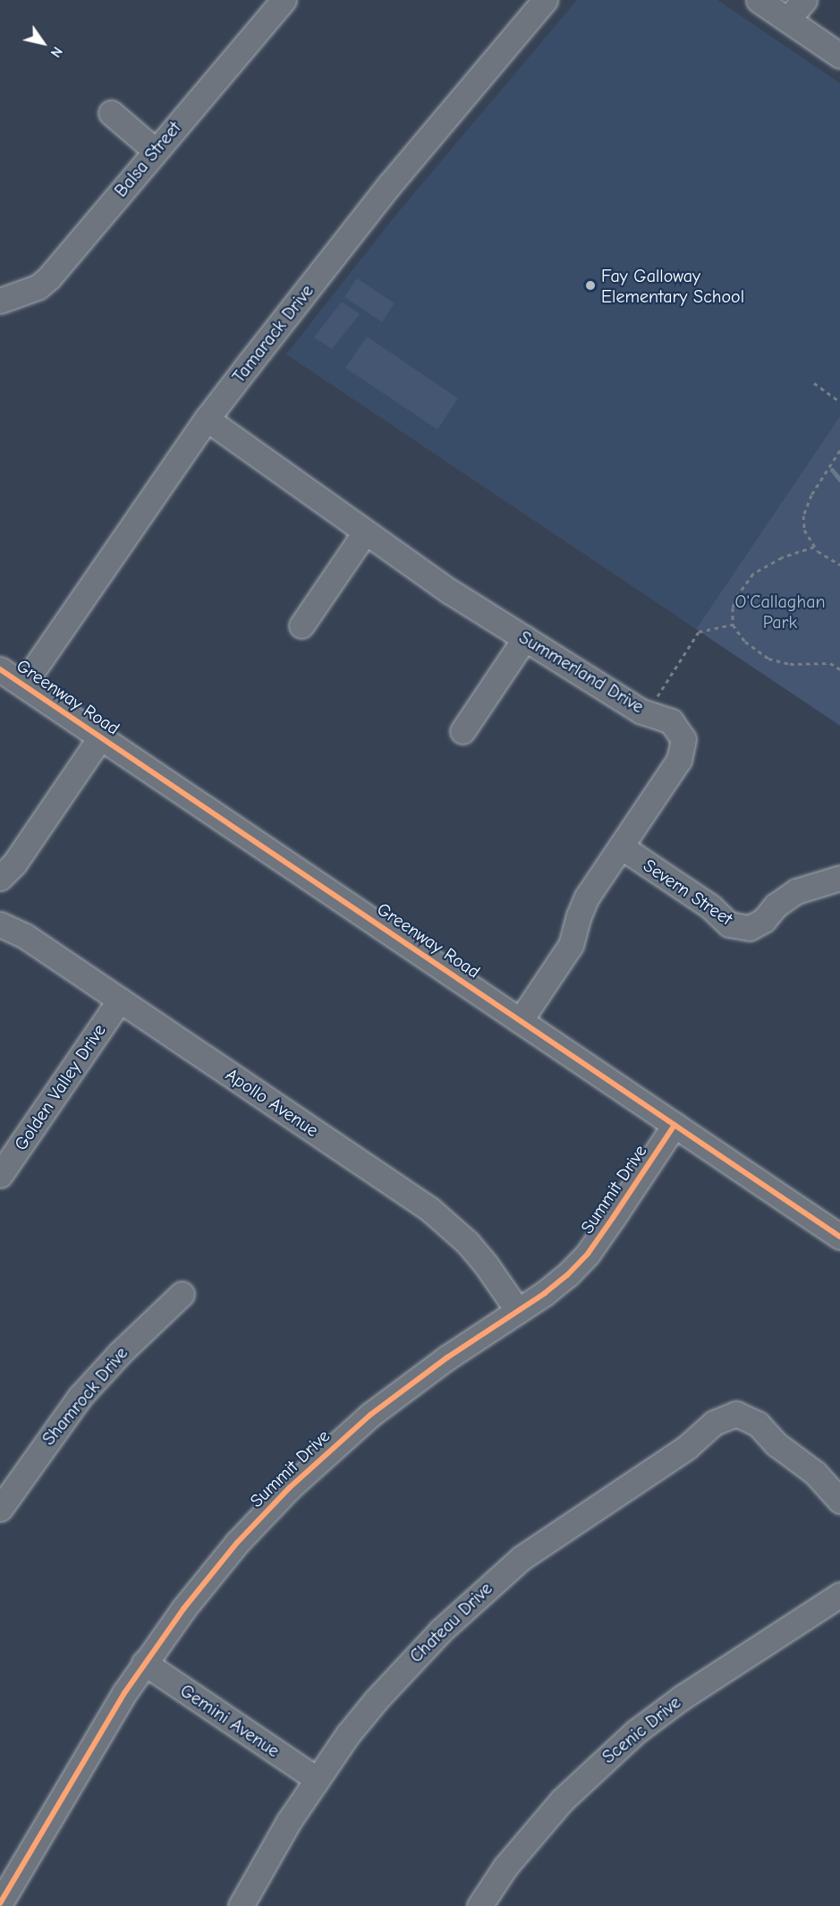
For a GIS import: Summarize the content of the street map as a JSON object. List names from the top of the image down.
{
  "streets": {
    "street": [
      "Balsa Street",
      "Tamarack Drive",
      "Summerland Drive",
      "Greenway Road",
      "Severn Street",
      "Golden Valley Drive",
      "Apollo Avenue",
      "Summit Drive",
      "Shamrock Drive",
      "Chateau Drive",
      "Gemini Avenue",
      "Scenic Drive"
    ]
  },
  "crossings": [
    ["Tamarack Drive", "Summerland Drive"],
    ["Tamarack Drive", "Greenway Road"],
    ["Summerland Drive", "Greenway Road"],
    ["Summerland Drive", "Severn Street"],
    ["Greenway Road", "Summit Drive"],
    ["Golden Valley Drive", "Apollo Avenue"],
    ["Apollo Avenue", "Summit Drive"],
    ["Summit Drive", "Gemini Avenue"],
    ["Chateau Drive", "Gemini Avenue"]
  ],
  "parks": ["O'Callaghan Park"],
  "places": ["Fay Galloway Elementary School"],
  "north": "bottom right"
}
